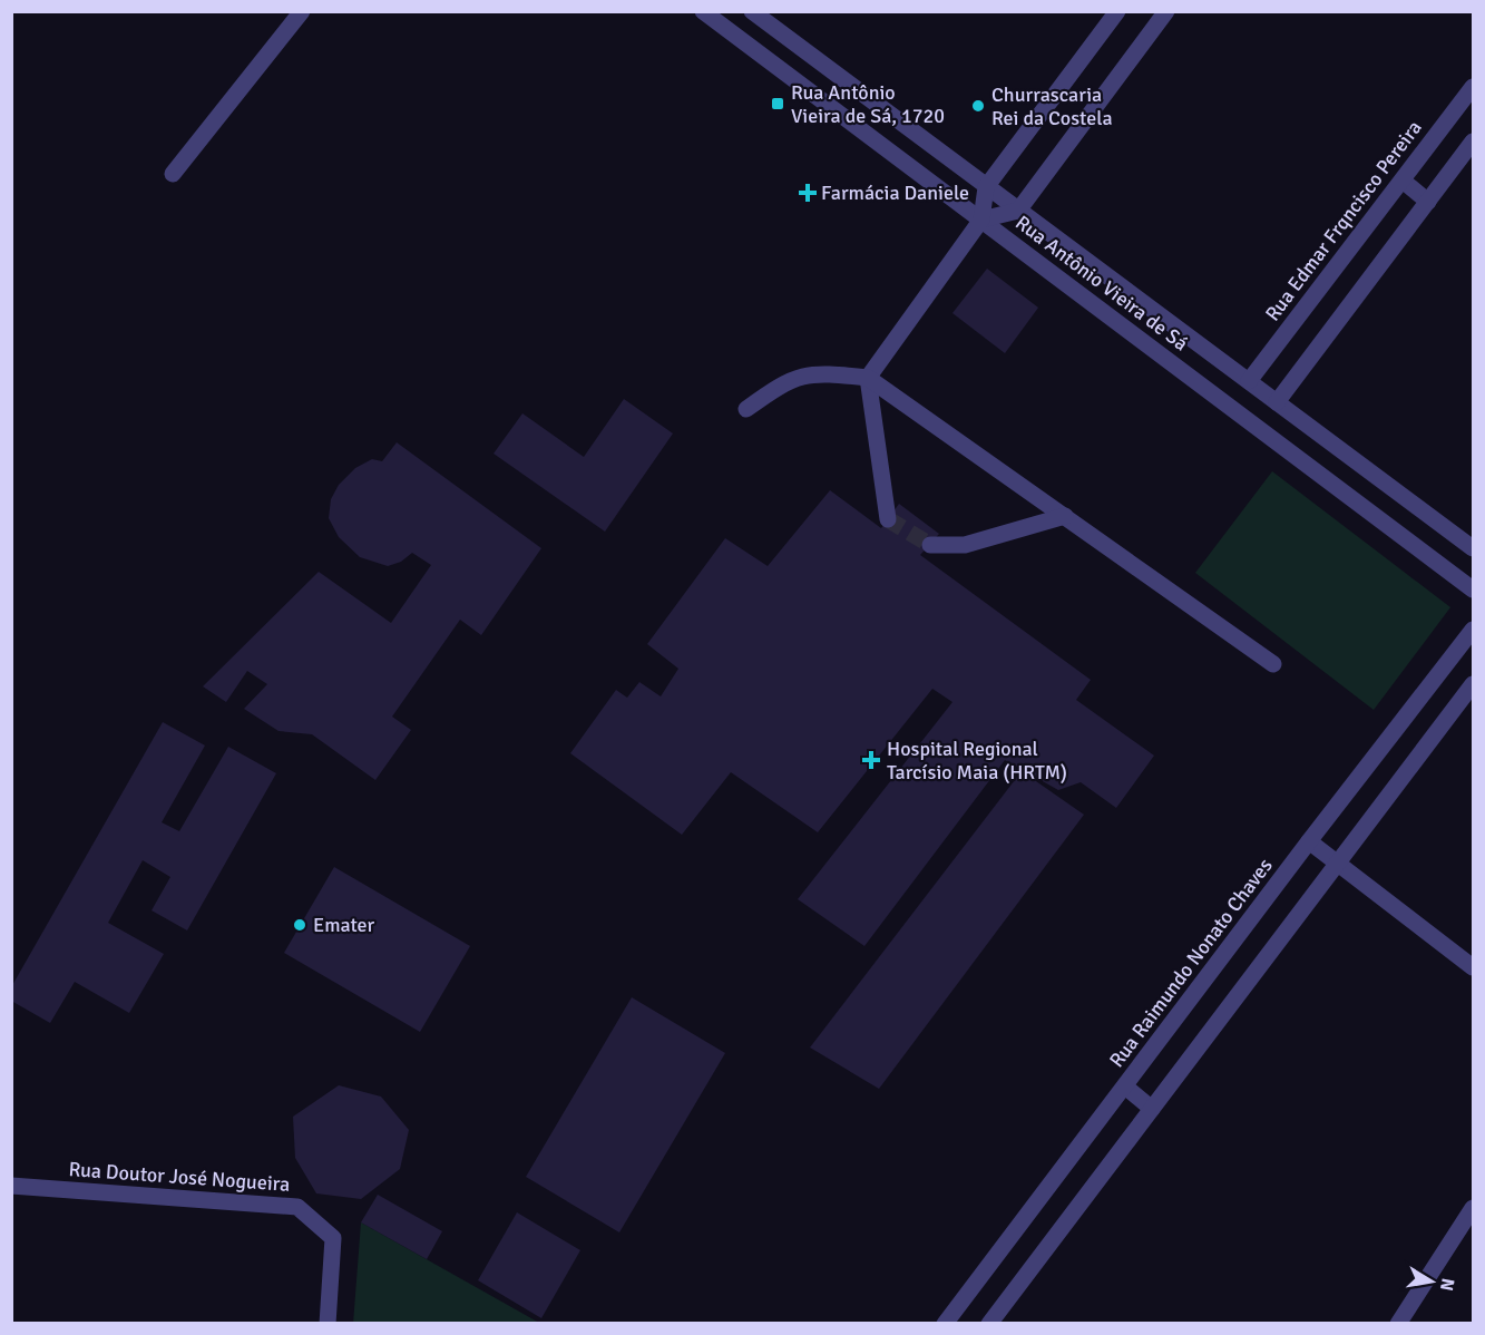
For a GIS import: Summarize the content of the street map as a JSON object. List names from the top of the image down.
{
  "streets": {
    "street": [
      "Rua Edmar Frqncisco Pereira",
      "Rua Antônio Vieira de Sá",
      "Rua Raimundo Nonato Chaves",
      "Rua Doutor José Nogueira"
    ]
  },
  "crossings": [
    ["Rua Edmar Frqncisco Pereira", "Rua Antônio Vieira de Sá"]
  ],
  "places": {
    "transit": ["Rua Antônio Vieira de Sá, 1720"],
    "other": ["Churrascaria Rei da Costela", "Emater"],
    "health": ["Farmácia Daniele", "Hospital Regional Tarcísio Maia (HRTM)"]
  },
  "north": "right"
}
